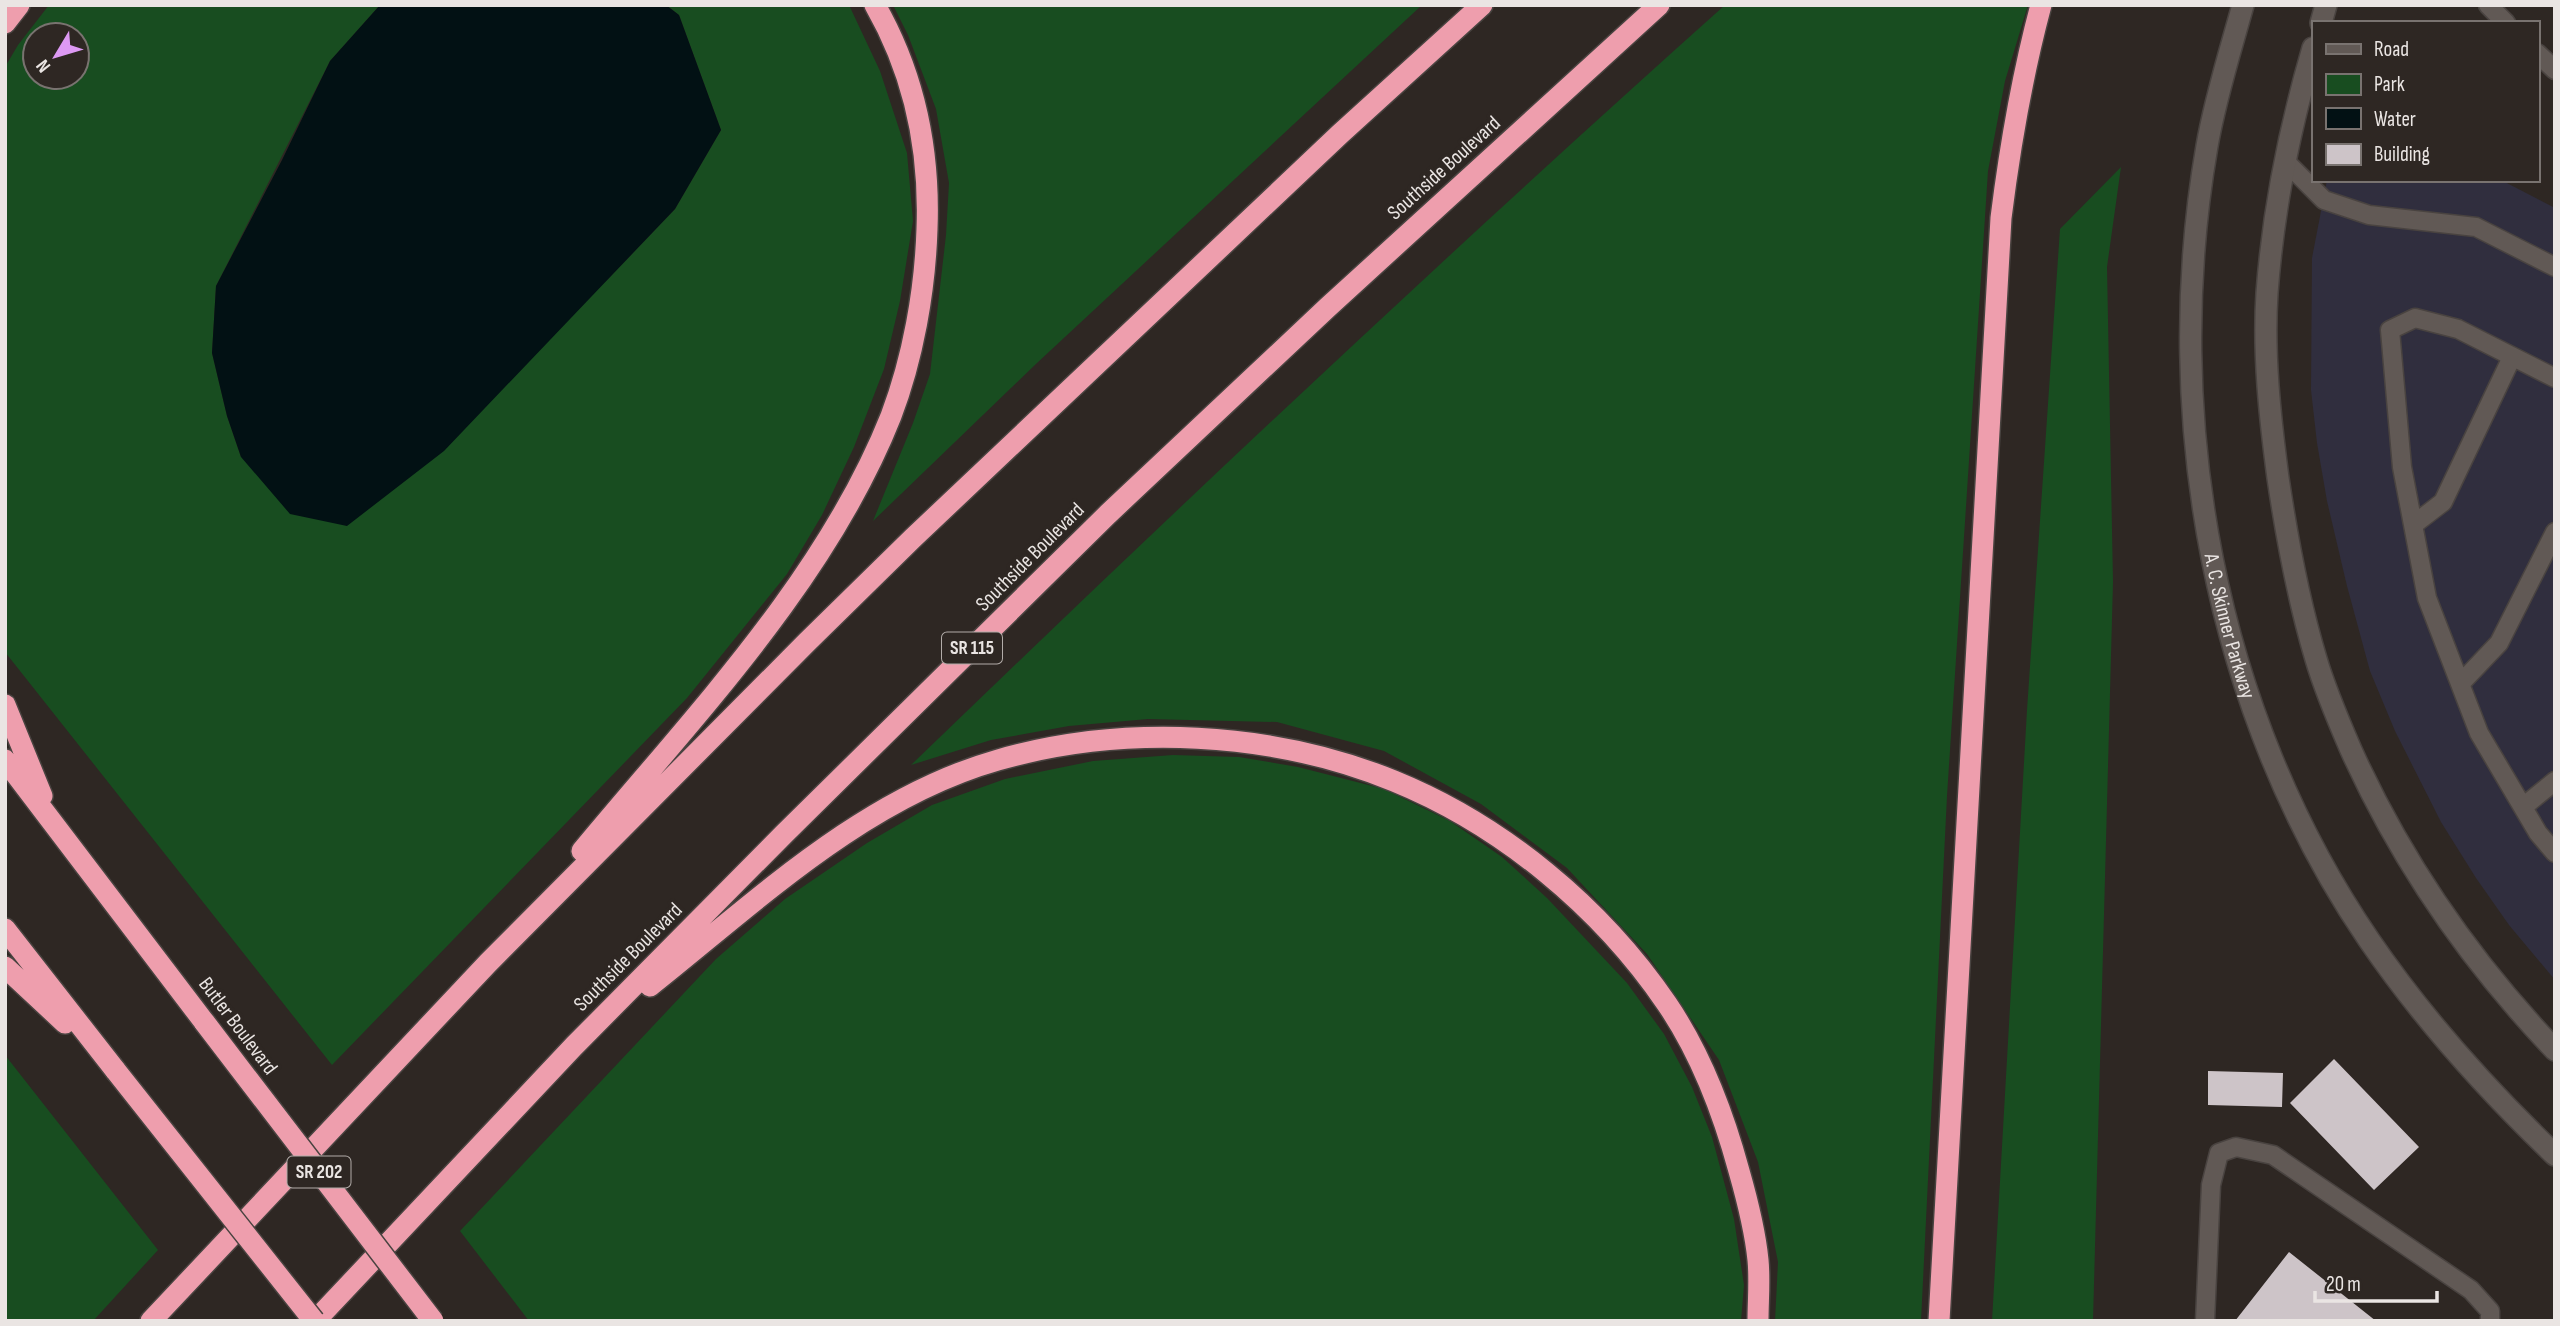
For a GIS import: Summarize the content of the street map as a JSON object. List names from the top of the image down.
{
  "streets": {
    "highway": [
      "Southside Boulevard",
      "SR 115",
      "Butler Boulevard",
      "SR 202"
    ],
    "main road": ["A. C. Skinner Parkway"]
  },
  "legend": [
    "Road",
    "Park",
    "Water",
    "Building"
  ],
  "scale_bar": "20 m",
  "north": "bottom left"
}
